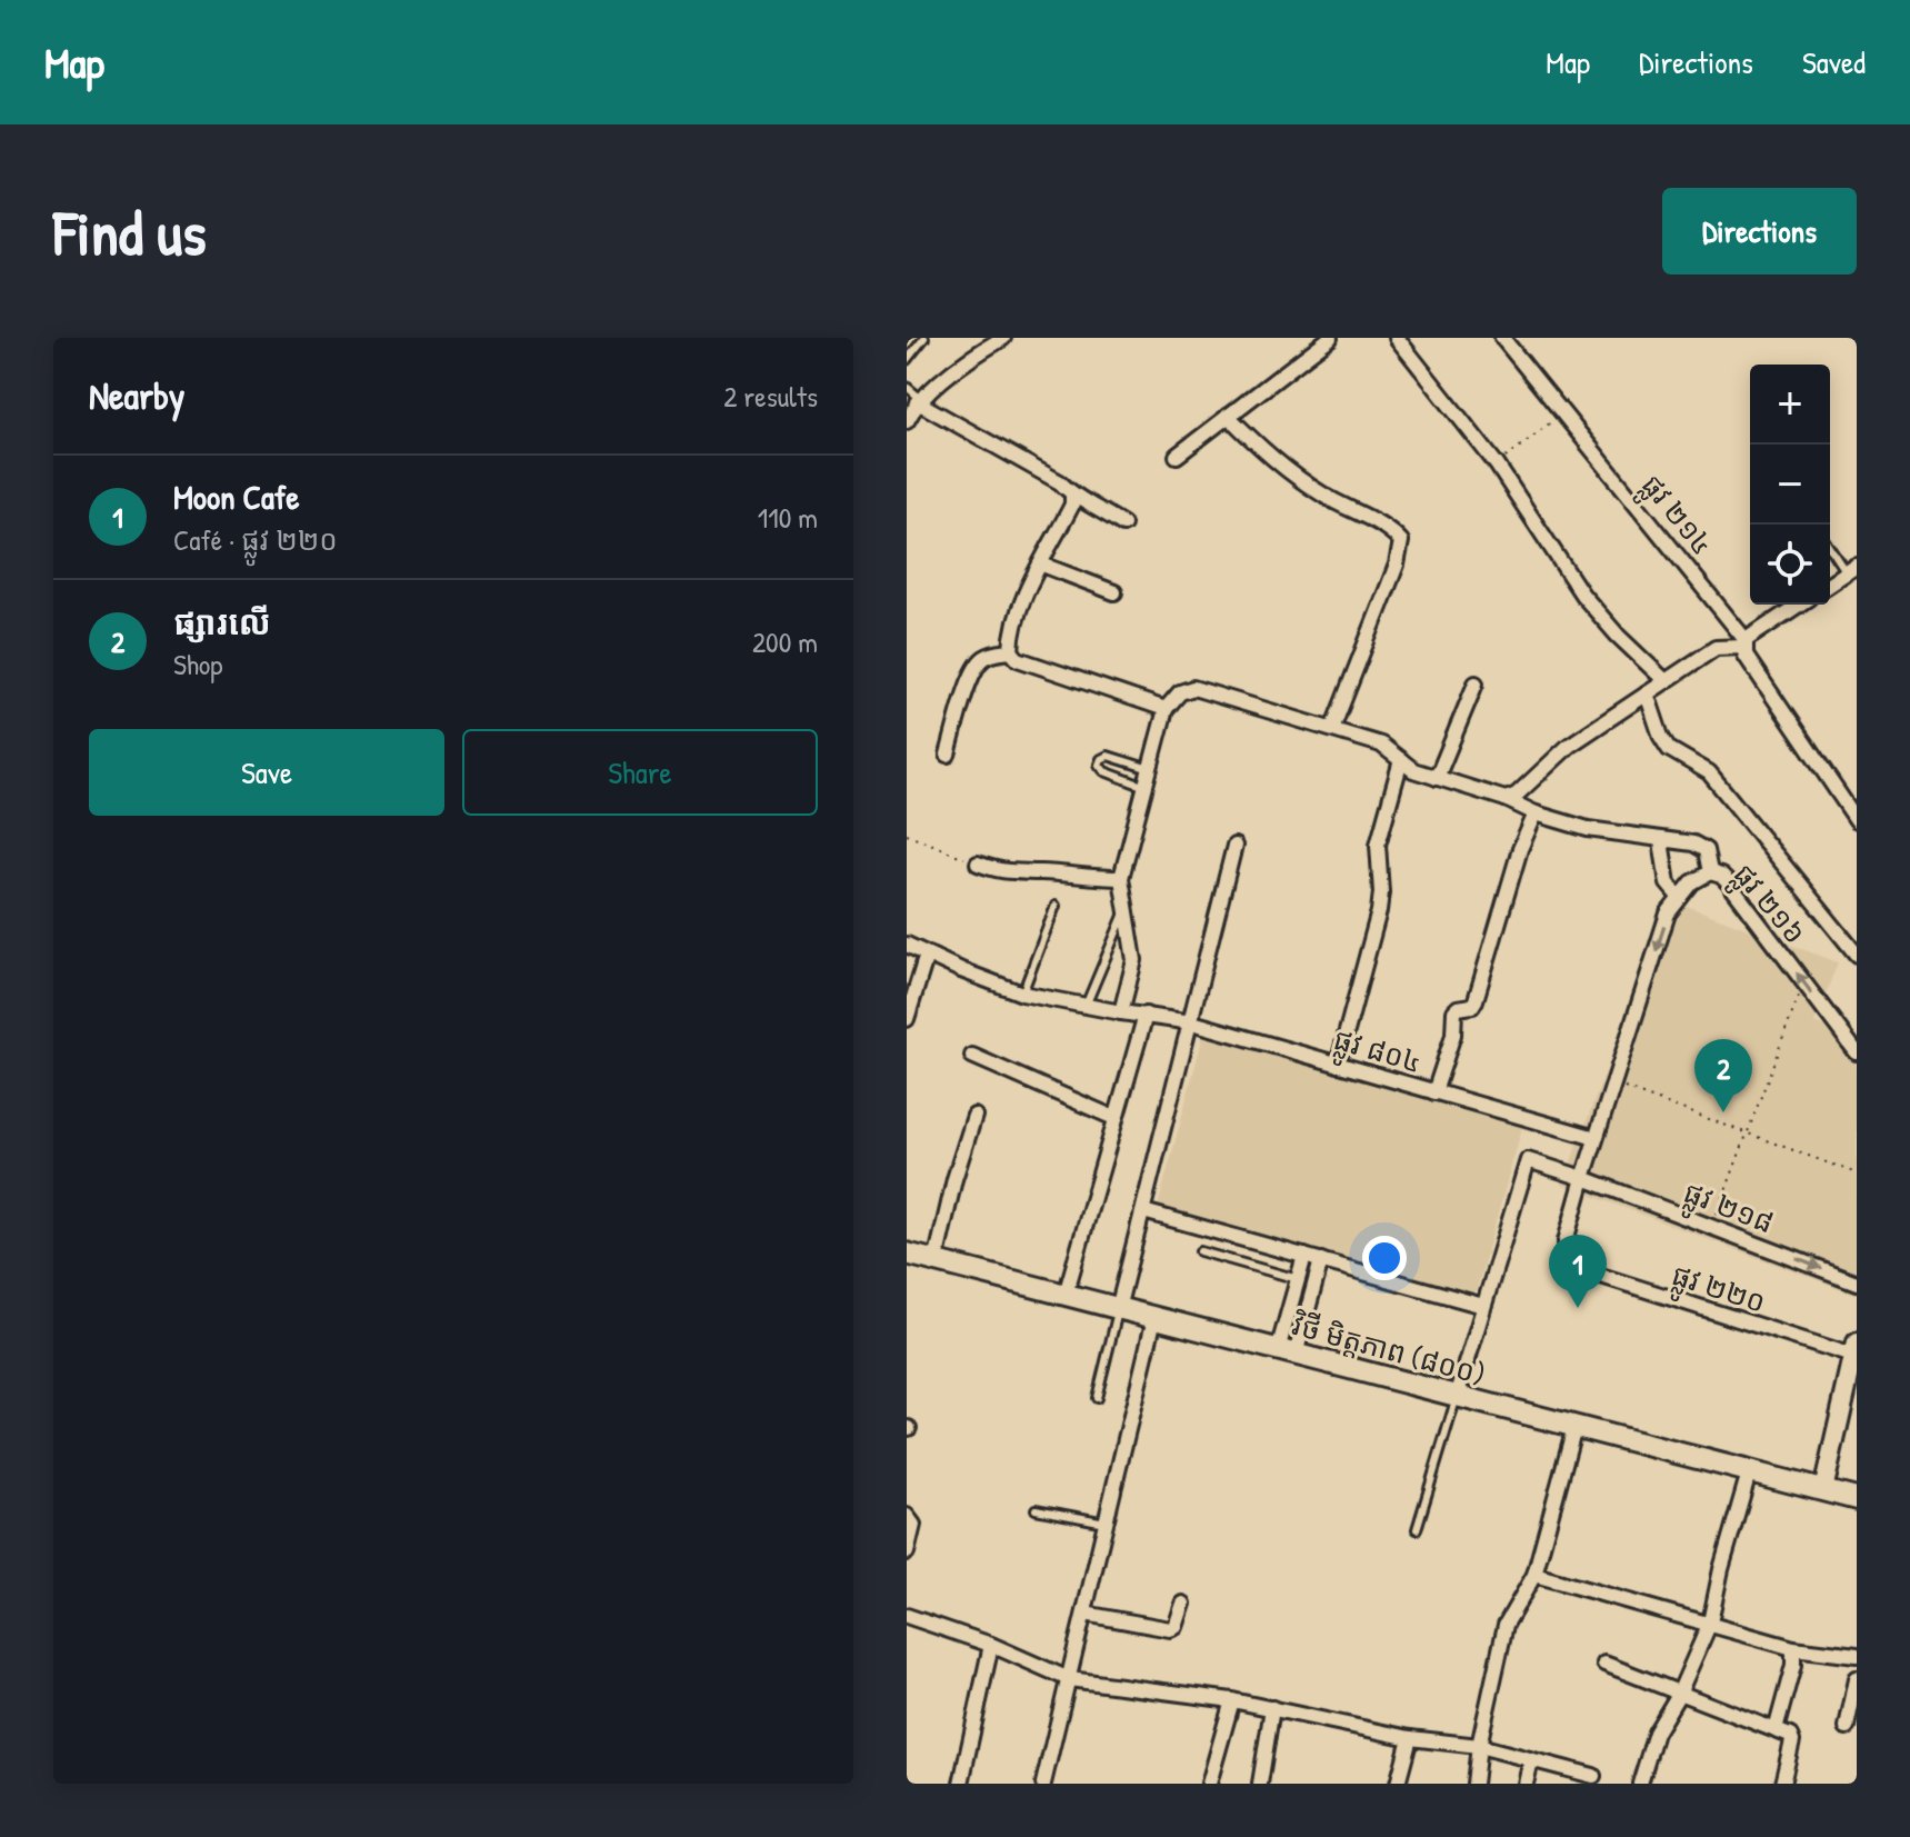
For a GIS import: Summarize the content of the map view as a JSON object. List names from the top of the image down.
{
  "streets": {
    "main road": ["វិថី មិត្តភាព (៨០០)"],
    "street": [
      "ផ្លូវ ២១៤",
      "ផ្លូវ ២១៦",
      "ផ្លូវ ៨០៤",
      "ផ្លូវ ២១៨",
      "ផ្លូវ ២២០"
    ]
  },
  "crossings": [
    ["ផ្លូវ ២១៨", "ផ្លូវ ២២០"]
  ],
  "page": {
    "header": "Map",
    "nav": ["Map", "Directions", "Saved"],
    "buttons": [
      "Directions",
      ["Save", "Share"]
    ],
    "title": "Find us",
    "heading": ["Nearby", "2 results"],
    "map_buttons": ["+", "−"],
    "list": [
      {
        "mark": "1",
        "name": "Moon Cafe",
        "note": "Café · ផ្លូវ ២២០",
        "value": "110 m"
      },
      {
        "mark": "2",
        "name": "ផ្សារលើ",
        "note": "Shop",
        "value": "200 m"
      }
    ],
    "pins": ["2", "1"]
  }
}
